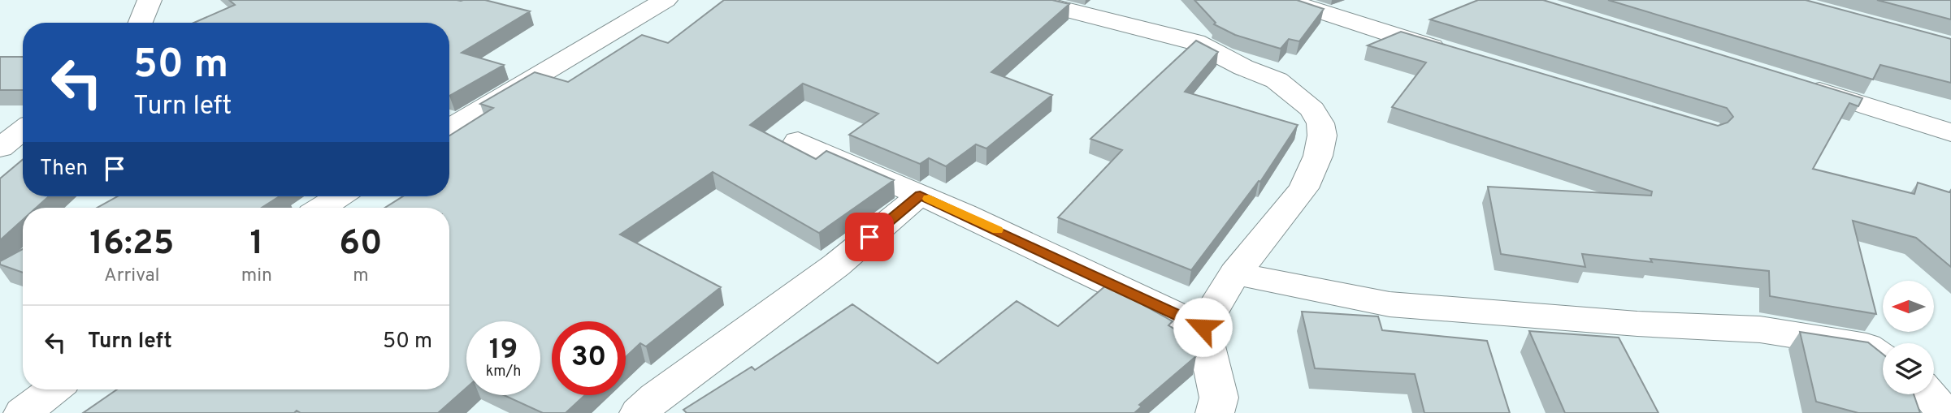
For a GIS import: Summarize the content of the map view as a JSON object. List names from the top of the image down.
{
  "north": "left",
  "page": {
    "turn": ["50 m", "Turn left"],
    "then": "Then",
    "eta": [
      "16:25",
      "Arrival",
      "1",
      "min",
      "60",
      "m"
    ],
    "list": [
      {
        "name": "Turn left",
        "value": "50 m"
      }
    ],
    "speed": "19 km/h",
    "limit": "30"
  }
}
